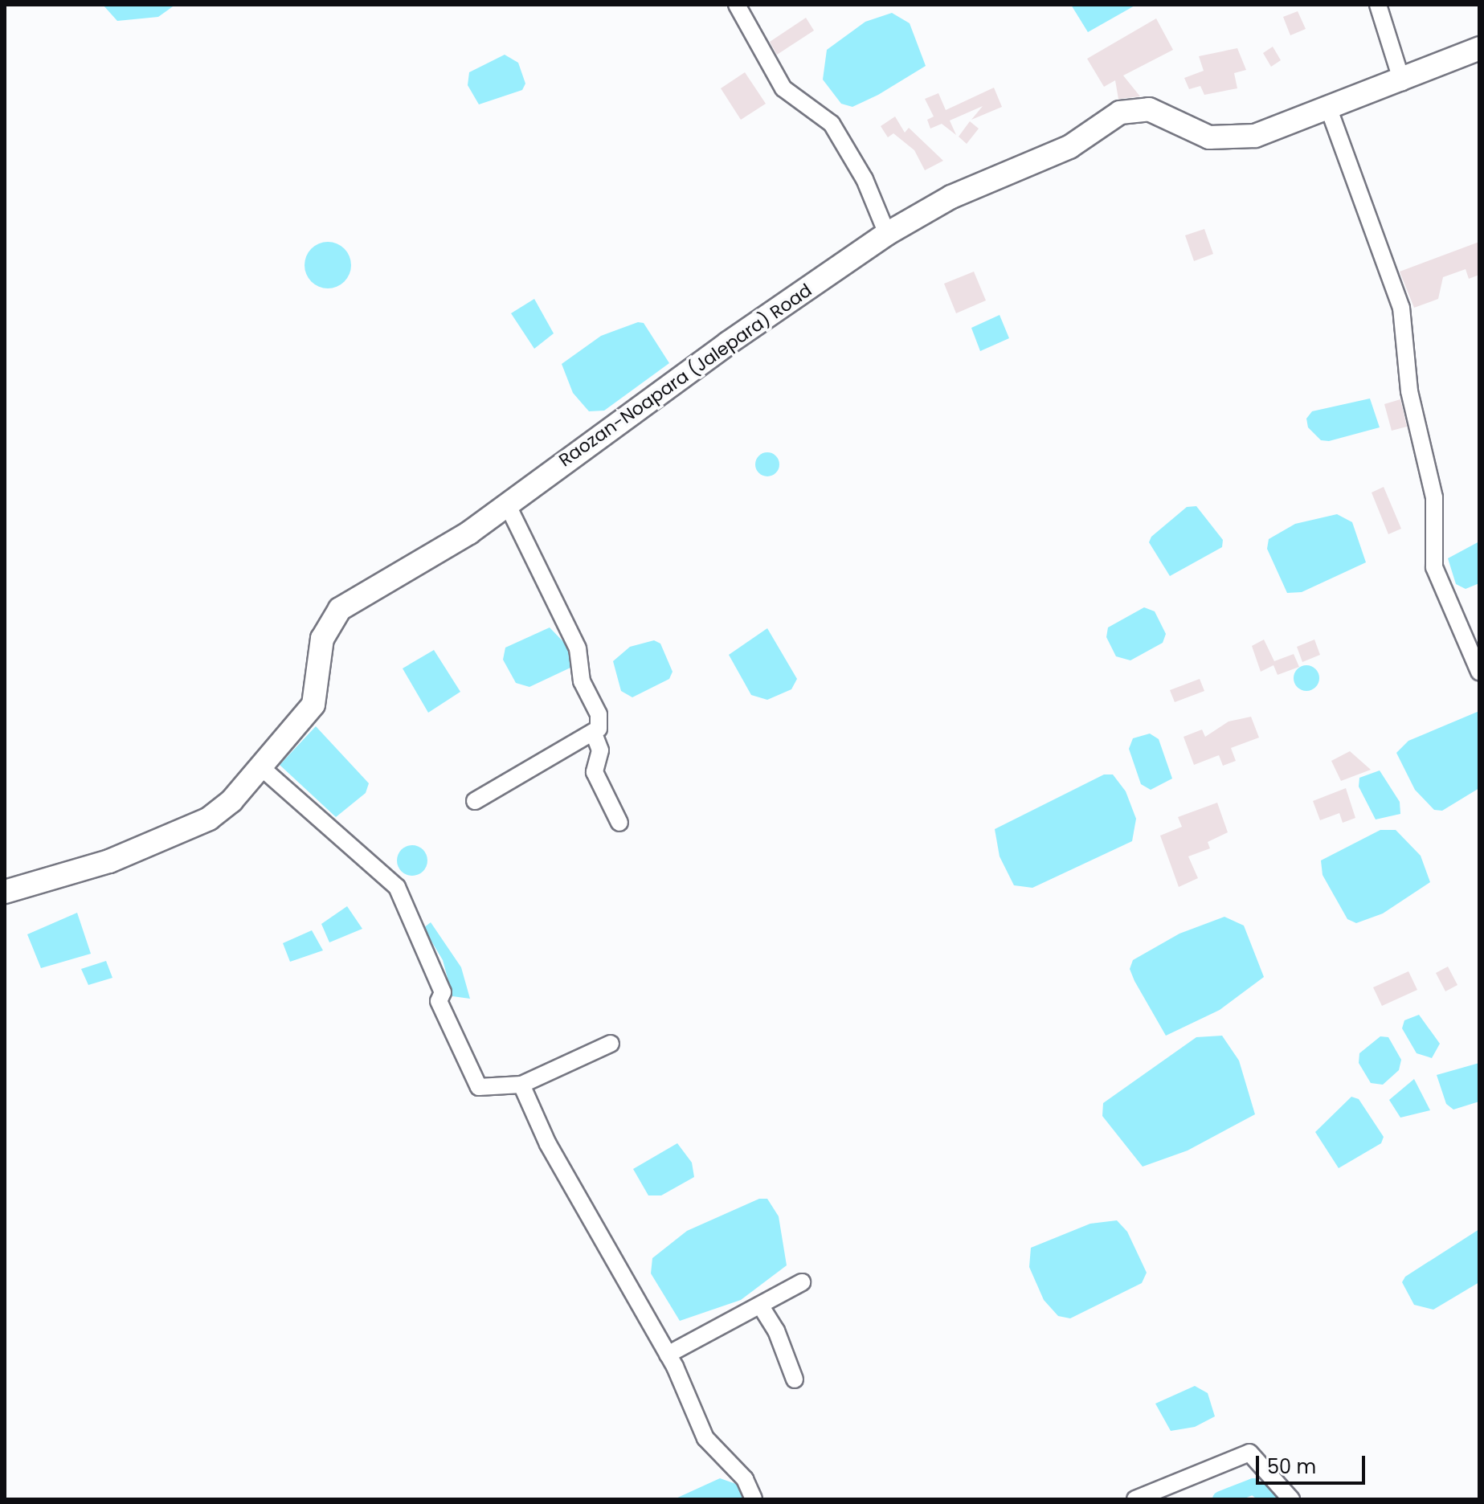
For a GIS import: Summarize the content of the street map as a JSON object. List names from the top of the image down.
{
  "streets": {
    "main road": ["Raozan-Noapara (Jalepara) Road"]
  },
  "scale_bar": "50 m"
}
